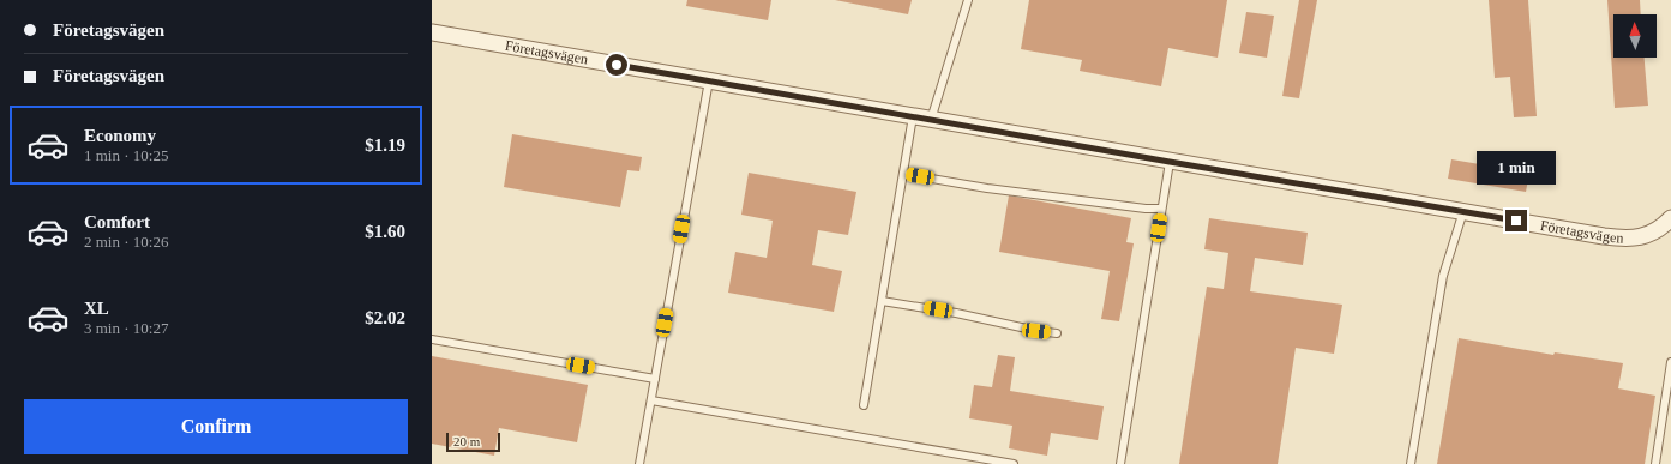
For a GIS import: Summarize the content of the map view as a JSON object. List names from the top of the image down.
{
  "streets": {
    "street": ["Företagsvägen"]
  },
  "scale_bar": "20 m",
  "north": "top",
  "page": {
    "banner": ["Företagsvägen", "Företagsvägen"],
    "list": [
      {
        "name": "Economy",
        "note": "1 min · 10:25",
        "value": "$1.19"
      },
      {
        "name": "Comfort",
        "note": "2 min · 10:26",
        "value": "$1.60"
      },
      {
        "name": "XL",
        "note": "3 min · 10:27",
        "value": "$2.02"
      }
    ],
    "bubble": "1 min",
    "buttons": "Confirm",
    "scale": "20 m"
  }
}
